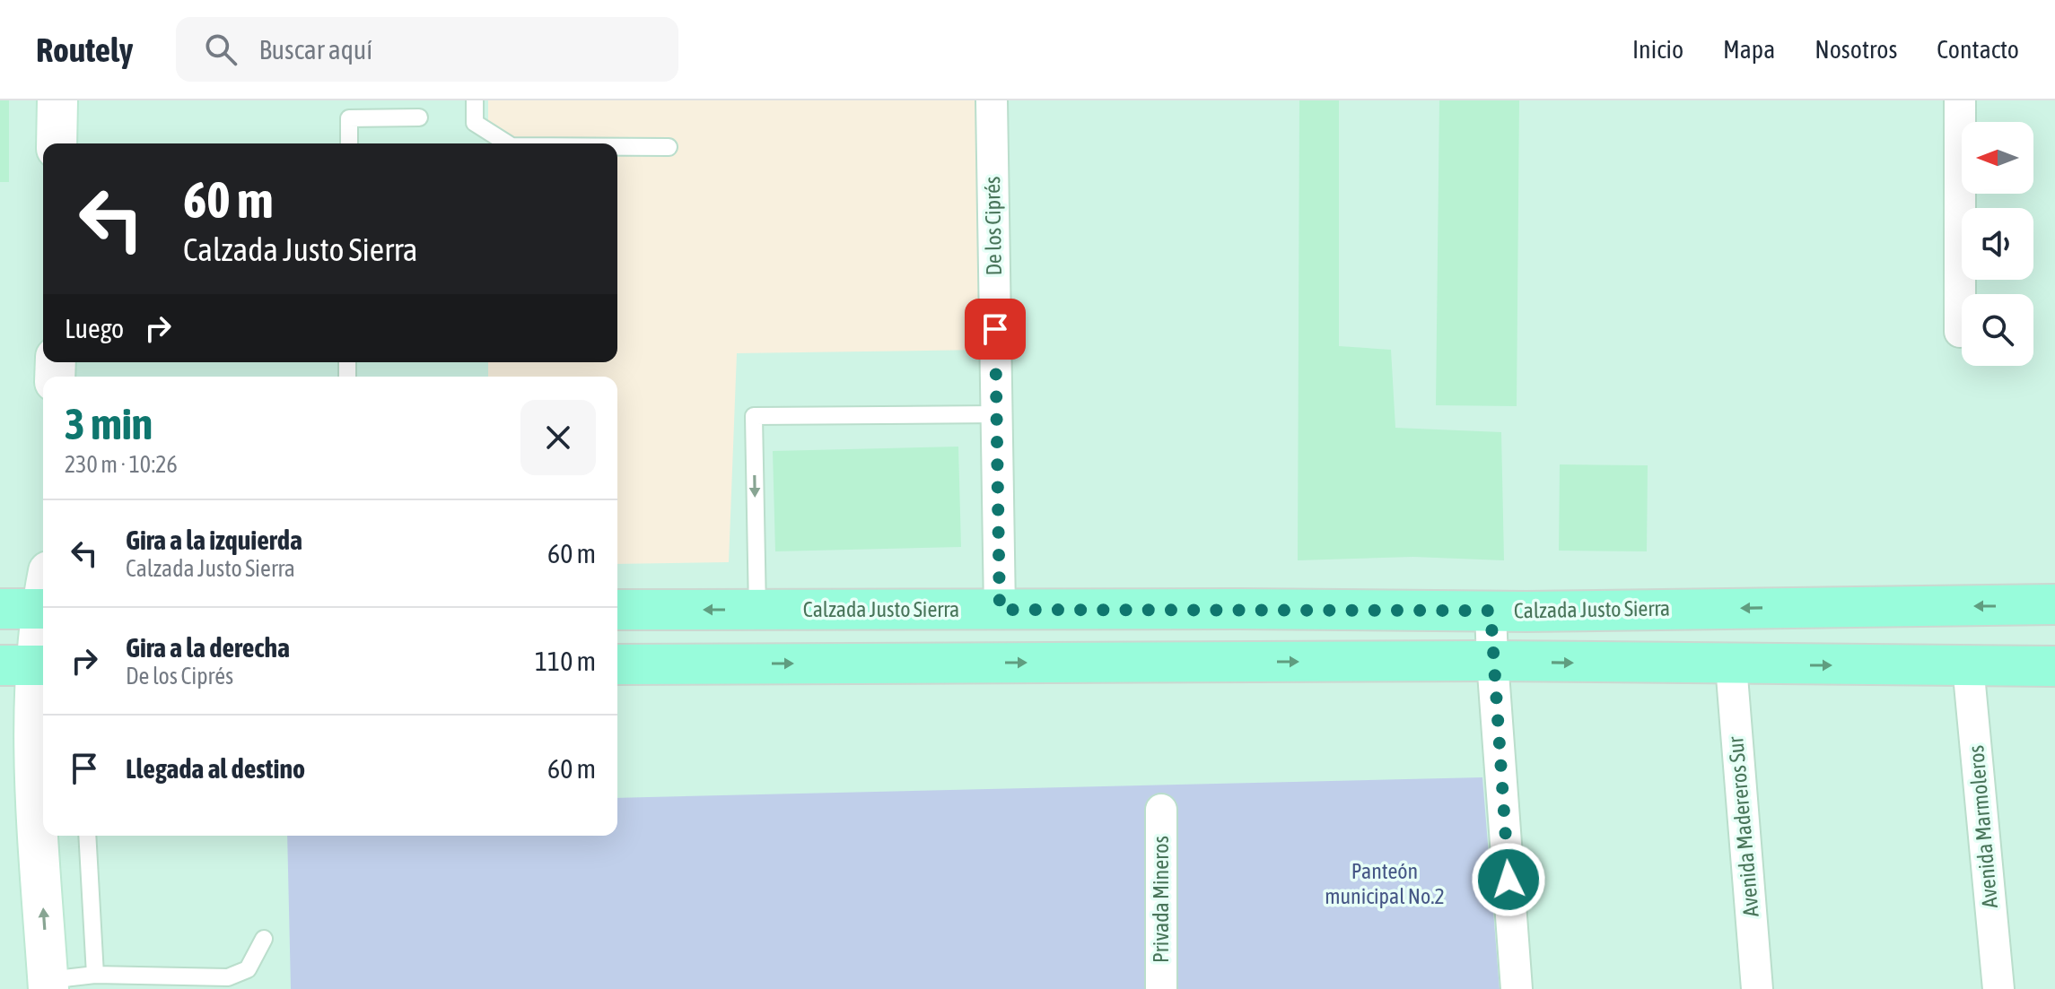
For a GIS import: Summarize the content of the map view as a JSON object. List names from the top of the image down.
{
  "streets": {
    "main road": ["Calzada Justo Sierra"],
    "street": [
      "De los Ciprés",
      "Avenida Madereros Sur",
      "Avenida Marmoleros",
      "Privada Mineros"
    ]
  },
  "crossings": [
    ["De los Ciprés", "Calzada Justo Sierra"]
  ],
  "parks": ["Panteón municipal No.2"],
  "north": "left",
  "page": {
    "header": "Routely",
    "search": "Buscar aquí",
    "nav": [
      "Inicio",
      "Mapa",
      "Nosotros",
      "Contacto"
    ],
    "turn": ["60 m", "Calzada Justo Sierra"],
    "then": "Luego",
    "heading": ["3 min", "230 m · 10:26"],
    "list": [
      {
        "name": "Gira a la izquierda",
        "note": "Calzada Justo Sierra",
        "value": "60 m"
      },
      {
        "name": "Gira a la derecha",
        "note": "De los Ciprés",
        "value": "110 m"
      },
      {
        "name": "Llegada al destino",
        "value": "60 m"
      }
    ]
  }
}
